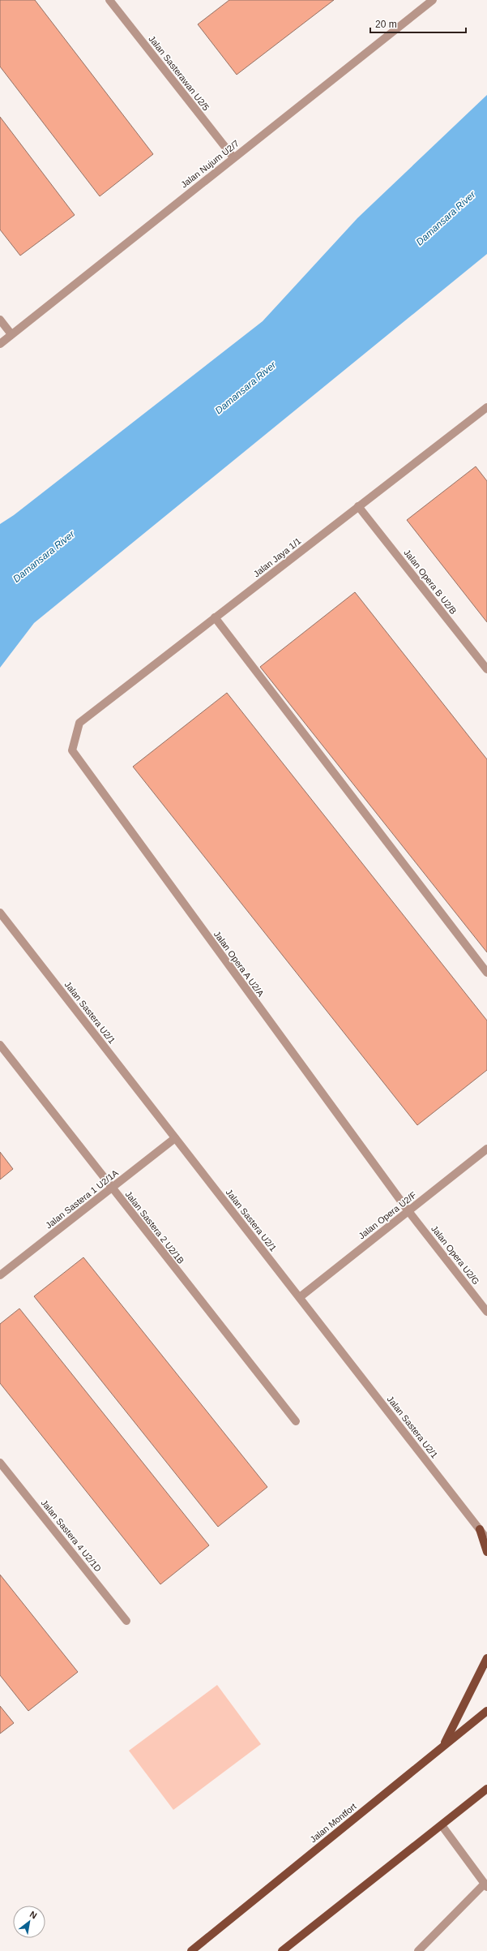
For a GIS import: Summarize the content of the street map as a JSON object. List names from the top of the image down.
{
  "streets": {
    "main road": ["Jalan Montfort"],
    "street": [
      "Jalan Sasterawan U2/5",
      "Jalan Nujum U2/7",
      "Jalan Jaya 1/1",
      "Jalan Opera B U2/B",
      "Jalan Opera A U2/A",
      "Jalan Sastera U2/1",
      "Jalan Sastera 1 U2/1A",
      "Jalan Opera U2/F",
      "Jalan Sastera 2 U2/1B",
      "Jalan Opera U2/G",
      "Jalan Sastera 4 U2/1D"
    ]
  },
  "crossings": [
    ["Jalan Sasterawan U2/5", "Jalan Nujum U2/7"],
    ["Jalan Jaya 1/1", "Jalan Opera B U2/B"],
    ["Jalan Jaya 1/1", "Jalan Opera A U2/A"],
    ["Jalan Opera A U2/A", "Jalan Opera U2/F"],
    ["Jalan Opera A U2/A", "Jalan Opera U2/G"],
    ["Jalan Sastera U2/1", "Jalan Sastera 1 U2/1A"],
    ["Jalan Sastera U2/1", "Jalan Opera U2/F"],
    ["Jalan Sastera 1 U2/1A", "Jalan Sastera 2 U2/1B"],
    ["Jalan Opera U2/F", "Jalan Opera U2/G"]
  ],
  "water": ["Damansara River"],
  "scale_bar": "20 m",
  "north": "top right"
}
